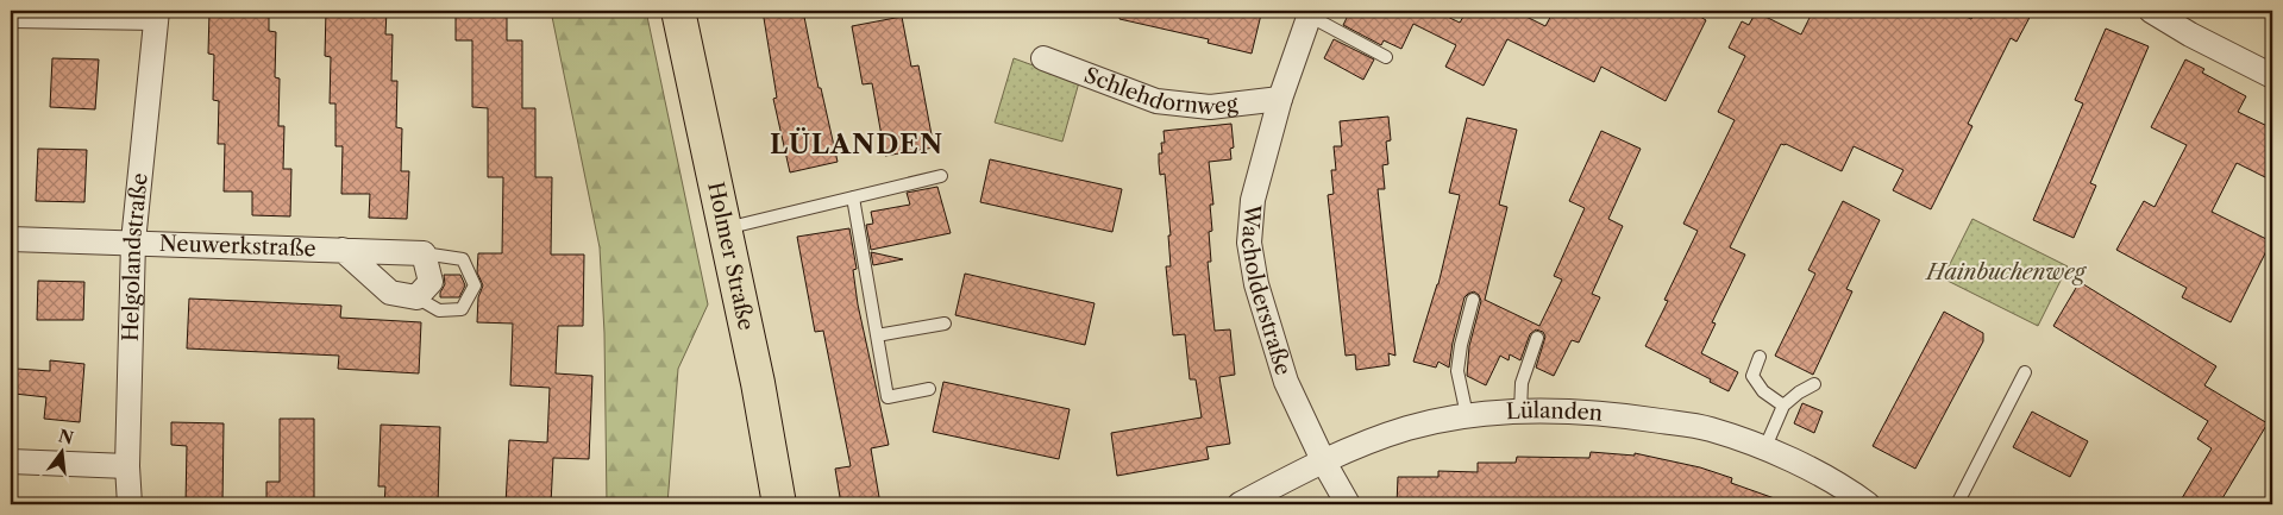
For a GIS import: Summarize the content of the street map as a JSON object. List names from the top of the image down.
{
  "streets": {
    "main road": ["Holmer Straße"],
    "street": [
      "Schlehdornweg",
      "Neuwerkstraße",
      "Helgolandstraße",
      "Wacholderstraße",
      "Lülanden"
    ]
  },
  "crossings": [
    ["Schlehdornweg", "Wacholderstraße"],
    ["Neuwerkstraße", "Helgolandstraße"],
    ["Wacholderstraße", "Lülanden"]
  ],
  "districts": ["LÜLANDEN"],
  "parks": ["Hainbuchenweg"],
  "north": "top"
}
